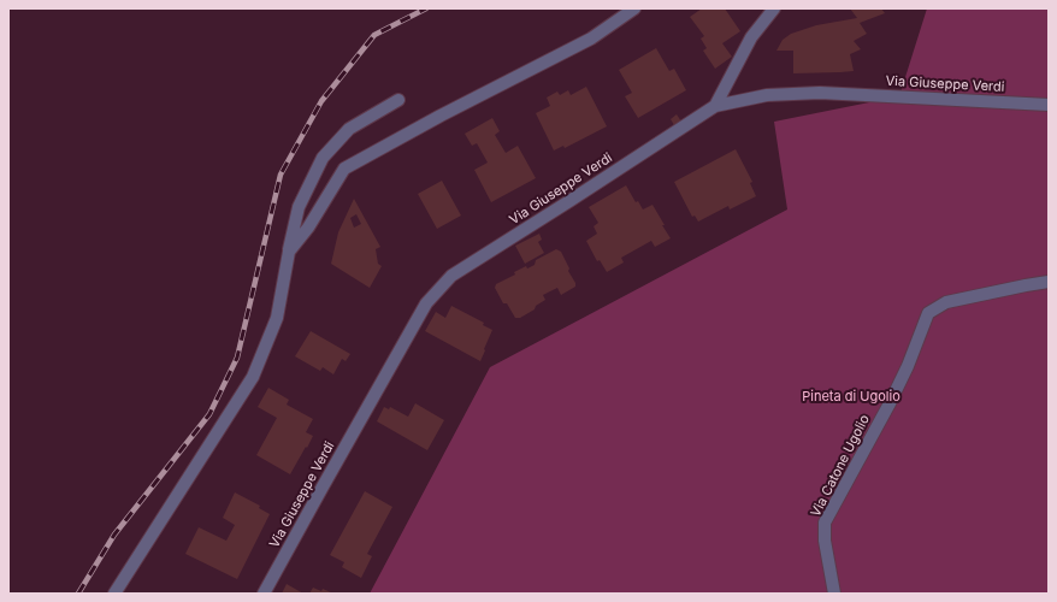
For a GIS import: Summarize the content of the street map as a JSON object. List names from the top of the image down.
{
  "streets": {
    "street": ["Via Giuseppe Verdi", "Via Catone Ugolio"]
  },
  "parks": ["Pineta di Ugolio"]
}
